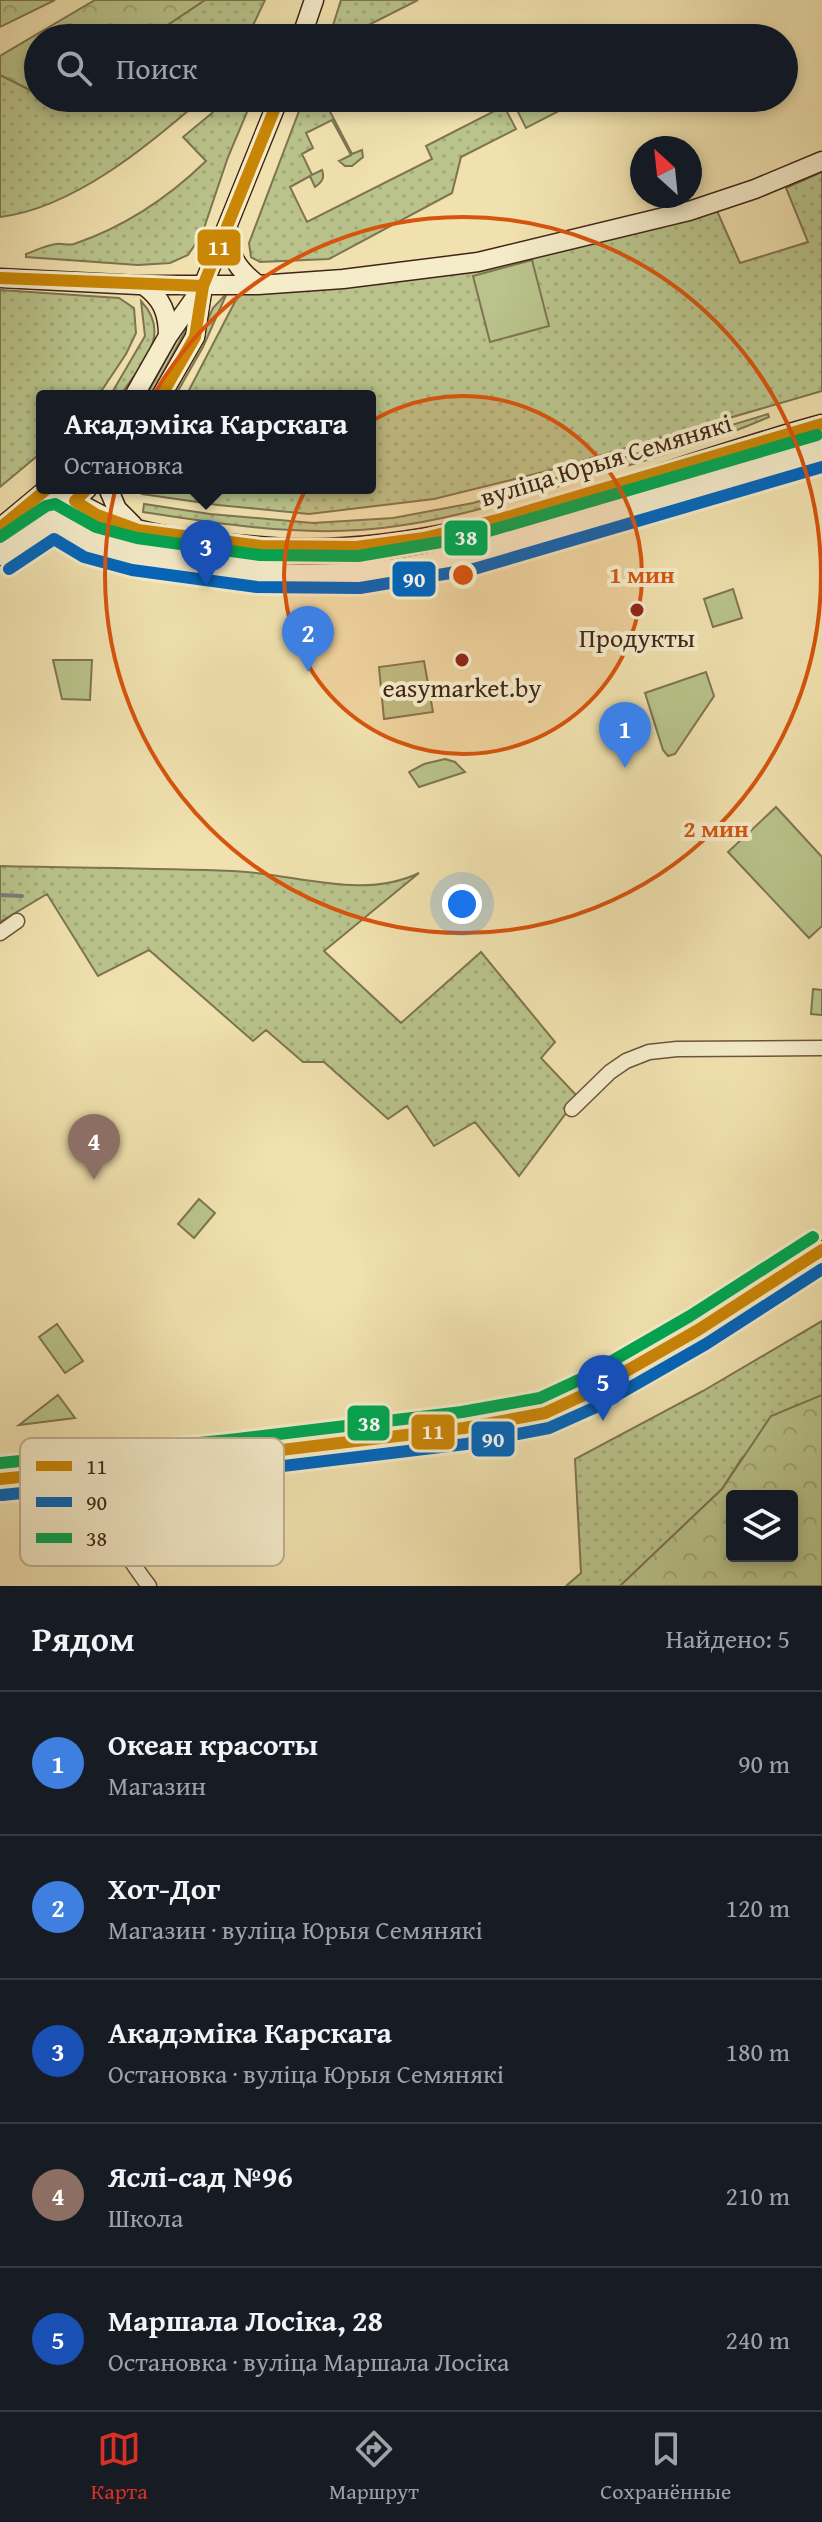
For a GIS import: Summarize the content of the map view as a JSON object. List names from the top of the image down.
{
  "streets": {
    "main road": ["вуліца Юрыя Семянякі"]
  },
  "places": ["Продукты", "easymarket.by"],
  "lines": ["transit line 11", "transit line 38", "transit line 90"],
  "legend": ["11", "90", "38"],
  "north": "top left",
  "page": {
    "search": "Поиск",
    "popup": ["Акадэміка Карскага", "Остановка"],
    "pins": [
      "3",
      "2",
      "1",
      "4",
      "5"
    ],
    "heading": ["Рядом", "Найдено: 5"],
    "list": [
      {
        "mark": "1",
        "name": "Океан красоты",
        "note": "Магазин",
        "value": "90 m"
      },
      {
        "mark": "2",
        "name": "Хот-Дог",
        "note": "Магазин · вуліца Юрыя Семянякі",
        "value": "120 m"
      },
      {
        "mark": "3",
        "name": "Акадэміка Карскага",
        "note": "Остановка · вуліца Юрыя Семянякі",
        "value": "180 m"
      },
      {
        "mark": "4",
        "name": "Яслі-сад №96",
        "note": "Школа",
        "value": "210 m"
      },
      {
        "mark": "5",
        "name": "Маршала Лосіка, 28",
        "note": "Остановка · вуліца Маршала Лосіка",
        "value": "240 m"
      }
    ],
    "nav": ["Карта", "Маршрут", "Сохранённые"]
  },
  "rings": ["1 мин", "2 мин"]
}
